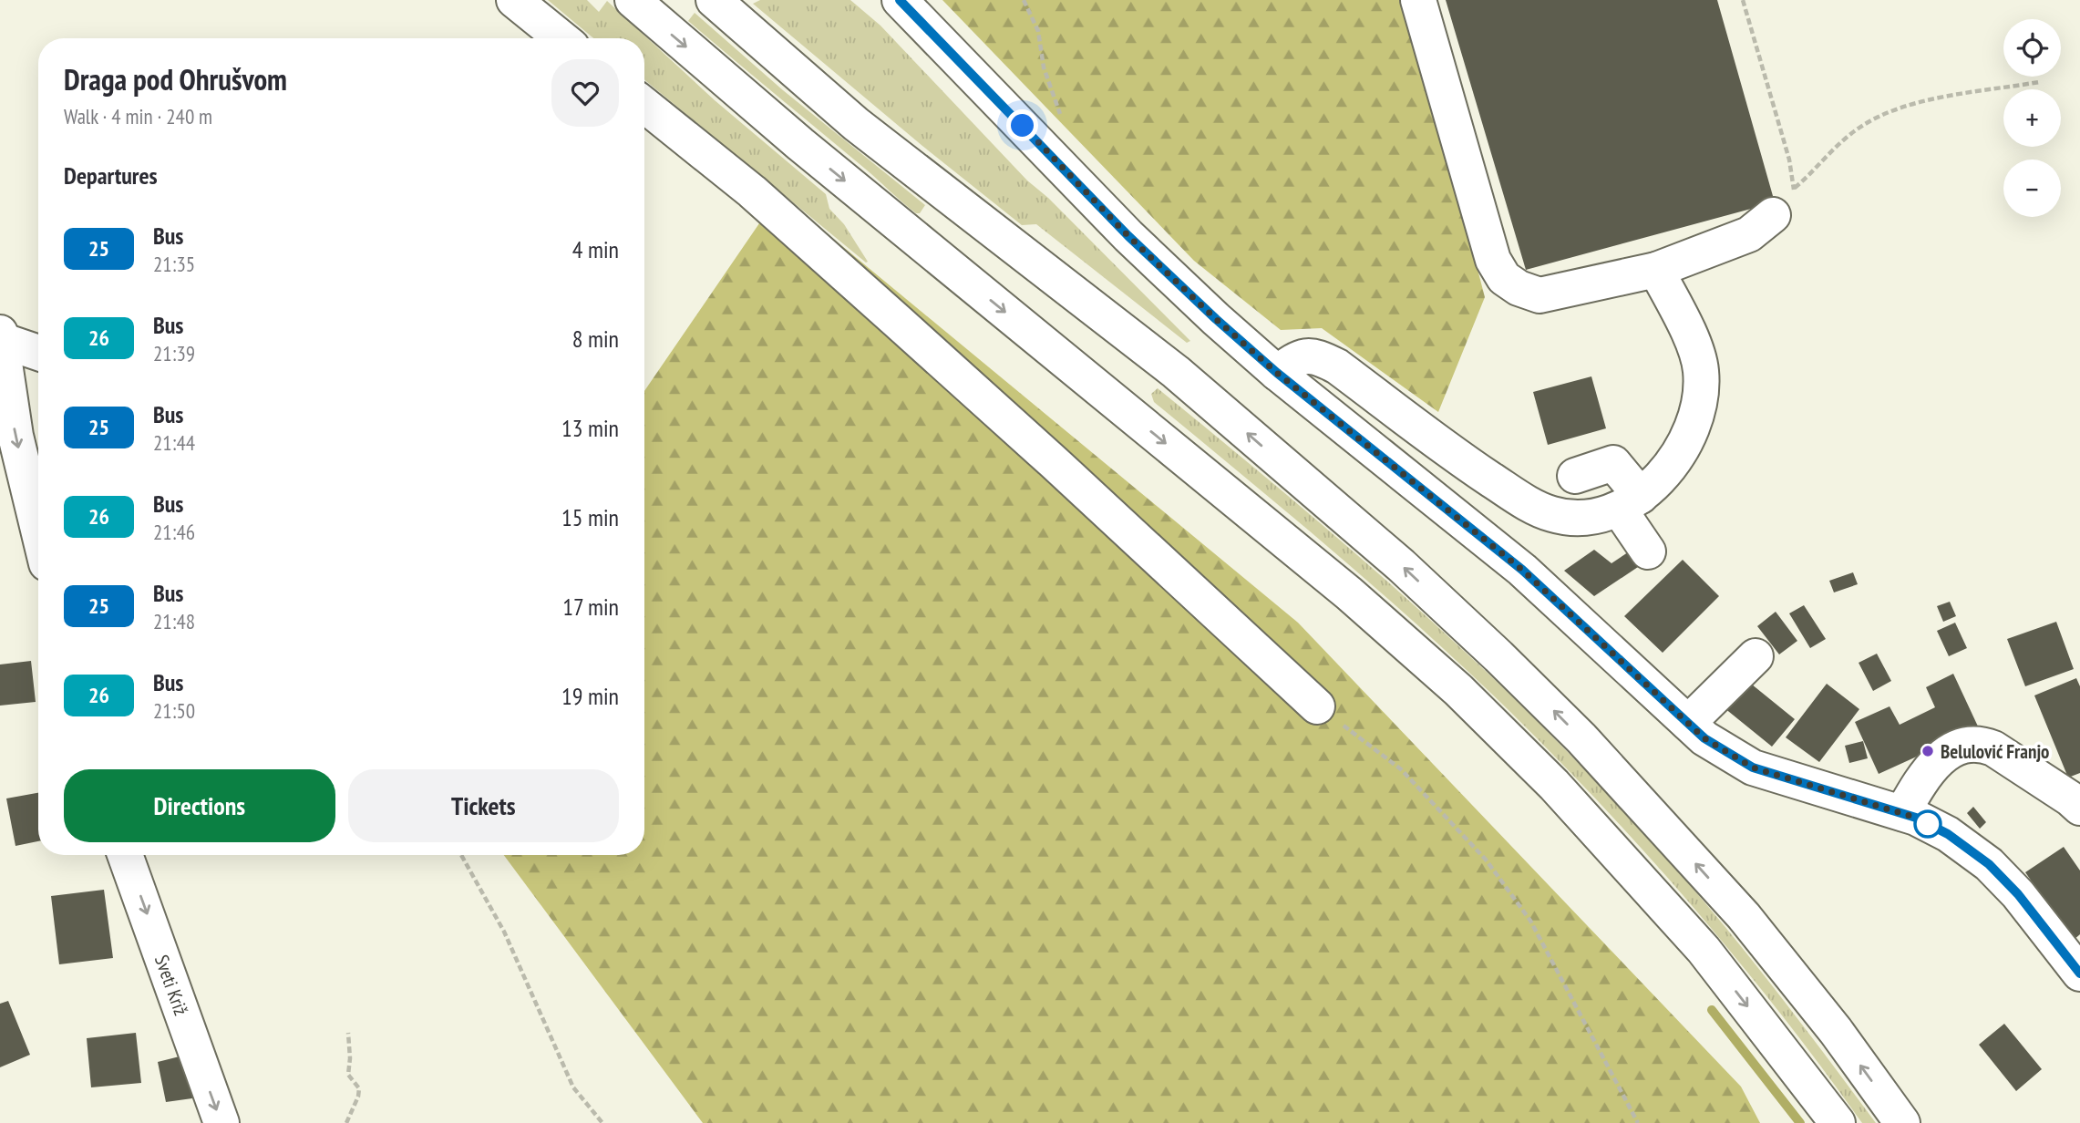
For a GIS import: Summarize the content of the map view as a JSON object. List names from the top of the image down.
{
  "streets": {
    "main road": ["Sveti Križ"]
  },
  "one_way": ["Sveti Križ"],
  "places": ["Belulović Franjo"],
  "lines": ["bus line 25"],
  "page": {
    "map_buttons": ["+", "−"],
    "heading": [
      ["Draga pod Ohrušvom", "Walk · 4 min · 240 m"],
      "Departures"
    ],
    "list": [
      {
        "mark": "25",
        "name": "Bus",
        "note": "21:35",
        "value": "4 min"
      },
      {
        "mark": "26",
        "name": "Bus",
        "note": "21:39",
        "value": "8 min"
      },
      {
        "mark": "25",
        "name": "Bus",
        "note": "21:44",
        "value": "13 min"
      },
      {
        "mark": "26",
        "name": "Bus",
        "note": "21:46",
        "value": "15 min"
      },
      {
        "mark": "25",
        "name": "Bus",
        "note": "21:48",
        "value": "17 min"
      },
      {
        "mark": "26",
        "name": "Bus",
        "note": "21:50",
        "value": "19 min"
      }
    ],
    "buttons": ["Directions", "Tickets"]
  }
}
